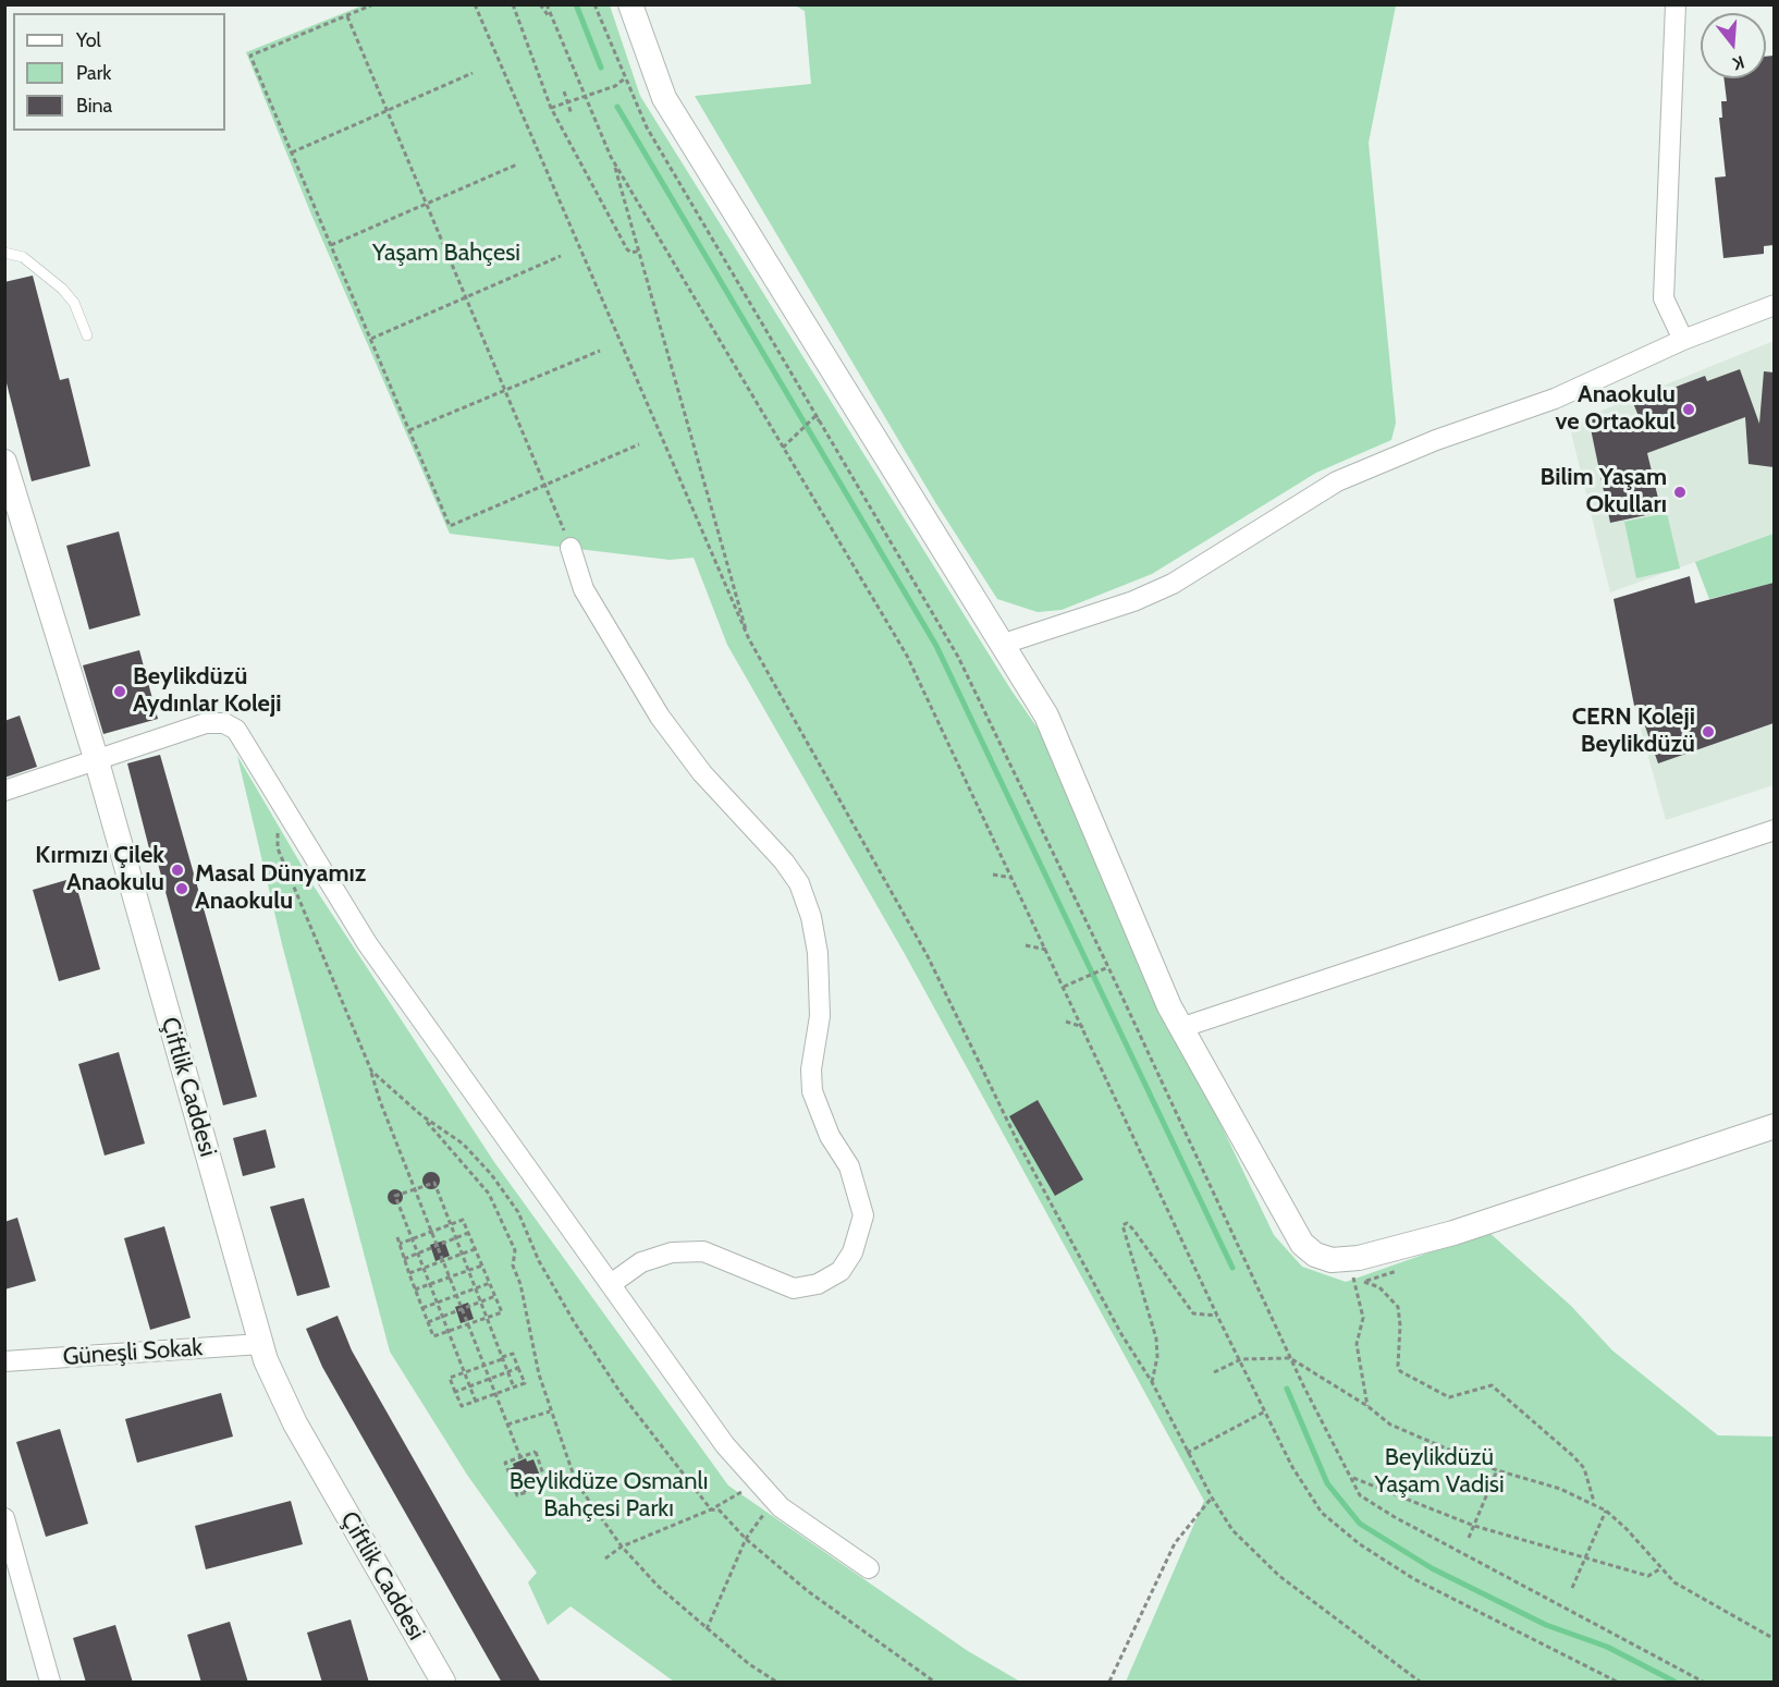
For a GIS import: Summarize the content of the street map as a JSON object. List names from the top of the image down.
{
  "streets": {
    "street": ["Çiftlik Caddesi", "Güneşli Sokak"]
  },
  "crossings": [
    ["Çiftlik Caddesi", "Güneşli Sokak"]
  ],
  "parks": ["Yaşam Bahçesi", "Beylikdüzü Yaşam Vadisi", "Beylikdüze Osmanlı Bahçesi Parkı"],
  "places": [
    "Anaokulu ve Ortaokul",
    "Bilim Yaşam Okulları",
    "Beylikdüzü Aydınlar Koleji",
    "CERN Koleji Beylikdüzü",
    "Kırmızı Çilek Anaokulu",
    "Masal Dünyamız Anaokulu"
  ],
  "legend": ["Yol", "Park", "Bina"],
  "north": "bottom"
}
